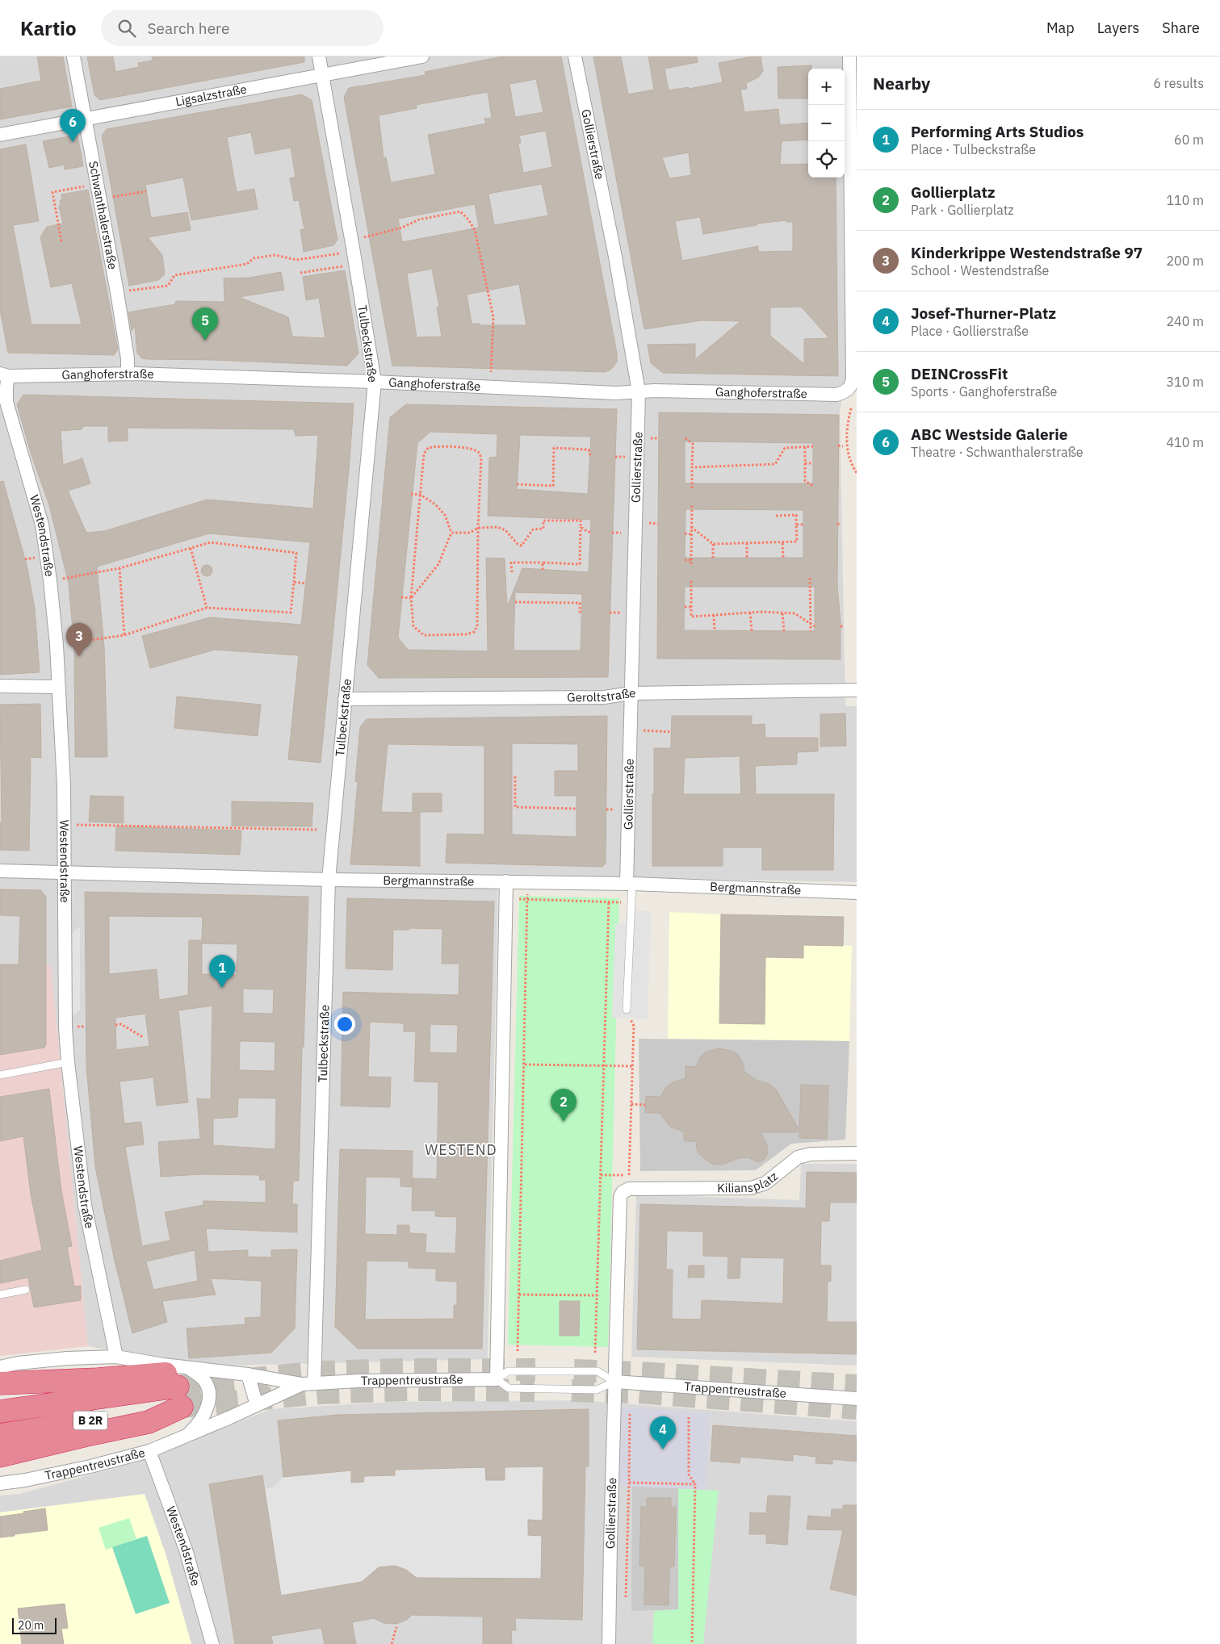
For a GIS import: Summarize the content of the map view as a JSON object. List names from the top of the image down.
{
  "streets": {
    "highway": ["Trappentreustraße", "B 2R"],
    "street": [
      "Ligsalzstraße",
      "Gollierstraße",
      "Schwanthalerstraße",
      "Tulbeckstraße",
      "Ganghoferstraße",
      "Westendstraße",
      "Geroltstraße",
      "Bergmannstraße",
      "Kiliansplatz"
    ]
  },
  "crossings": [
    ["Ligsalzstraße", "Schwanthalerstraße"],
    ["Ligsalzstraße", "Tulbeckstraße"],
    ["Gollierstraße", "Ganghoferstraße"],
    ["Gollierstraße", "Geroltstraße"],
    ["Gollierstraße", "Bergmannstraße"],
    ["Gollierstraße", "Kiliansplatz"],
    ["Gollierstraße", "Trappentreustraße"],
    ["Schwanthalerstraße", "Ganghoferstraße"],
    ["Tulbeckstraße", "Ganghoferstraße"],
    ["Tulbeckstraße", "Geroltstraße"],
    ["Tulbeckstraße", "Bergmannstraße"],
    ["Tulbeckstraße", "Trappentreustraße"],
    ["Ganghoferstraße", "Westendstraße"],
    ["Westendstraße", "Bergmannstraße"],
    ["Westendstraße", "Trappentreustraße"]
  ],
  "districts": ["WESTEND"],
  "scale_bar": "20 m",
  "page": {
    "header": "Kartio",
    "search": "Search here",
    "nav": ["Map", "Layers", "Share"],
    "heading": ["Nearby", "6 results"],
    "map_buttons": ["+", "−"],
    "pins": [
      "6",
      "5",
      "3",
      "1",
      "2",
      "4"
    ],
    "list": [
      {
        "mark": "1",
        "name": "Performing Arts Studios",
        "note": "Place · Tulbeckstraße",
        "value": "60 m"
      },
      {
        "mark": "2",
        "name": "Gollierplatz",
        "note": "Park · Gollierplatz",
        "value": "110 m"
      },
      {
        "mark": "3",
        "name": "Kinderkrippe Westendstraße 97",
        "note": "School · Westendstraße",
        "value": "200 m"
      },
      {
        "mark": "4",
        "name": "Josef-Thurner-Platz",
        "note": "Place · Gollierstraße",
        "value": "240 m"
      },
      {
        "mark": "5",
        "name": "DEINCrossFit",
        "note": "Sports · Ganghoferstraße",
        "value": "310 m"
      },
      {
        "mark": "6",
        "name": "ABC Westside Galerie",
        "note": "Theatre · Schwanthalerstraße",
        "value": "410 m"
      }
    ],
    "scale": "20 m"
  }
}
